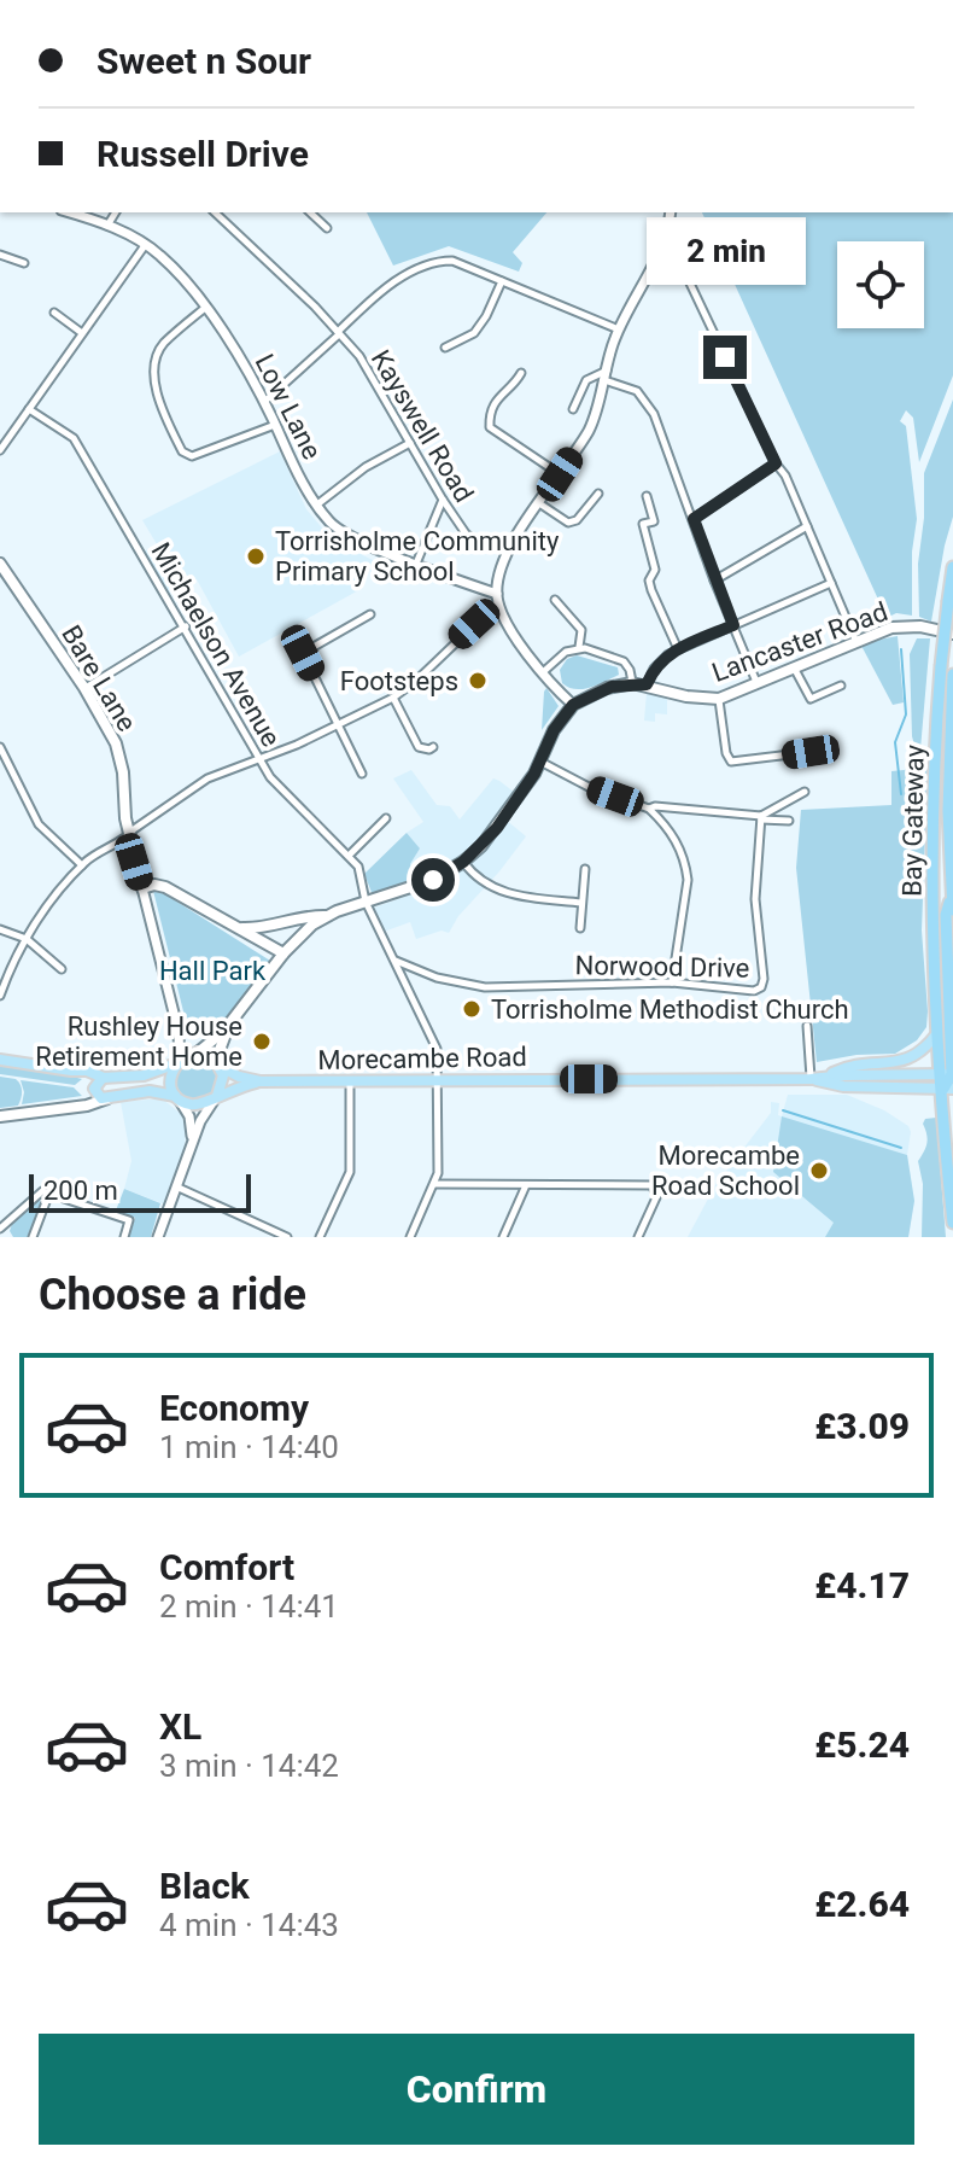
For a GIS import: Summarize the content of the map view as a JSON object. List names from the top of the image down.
{
  "streets": {
    "highway": ["Bay Gateway"],
    "main road": ["Lancaster Road", "Bare Lane", "Morecambe Road"],
    "street": [
      "Low Lane",
      "Kayswell Road",
      "Michaelson Avenue",
      "Norwood Drive"
    ]
  },
  "crossings": [
    ["Michaelson Avenue", "Norwood Drive"],
    ["Michaelson Avenue", "Morecambe Road"],
    ["Bay Gateway", "Morecambe Road"]
  ],
  "parks": ["Hall Park"],
  "places": [
    "Torrisholme Community Primary School",
    "Footsteps",
    "Torrisholme Methodist Church",
    "Rushley House Retirement Home",
    "Morecambe Road School"
  ],
  "scale_bar": "200 m",
  "page": {
    "banner": ["Sweet n Sour", "Russell Drive"],
    "bubble": "2 min",
    "scale": "200 m",
    "heading": "Choose a ride",
    "list": [
      {
        "name": "Economy",
        "note": "1 min · 14:40",
        "value": "£3.09"
      },
      {
        "name": "Comfort",
        "note": "2 min · 14:41",
        "value": "£4.17"
      },
      {
        "name": "XL",
        "note": "3 min · 14:42",
        "value": "£5.24"
      },
      {
        "name": "Black",
        "note": "4 min · 14:43",
        "value": "£2.64"
      }
    ],
    "buttons": "Confirm"
  }
}
